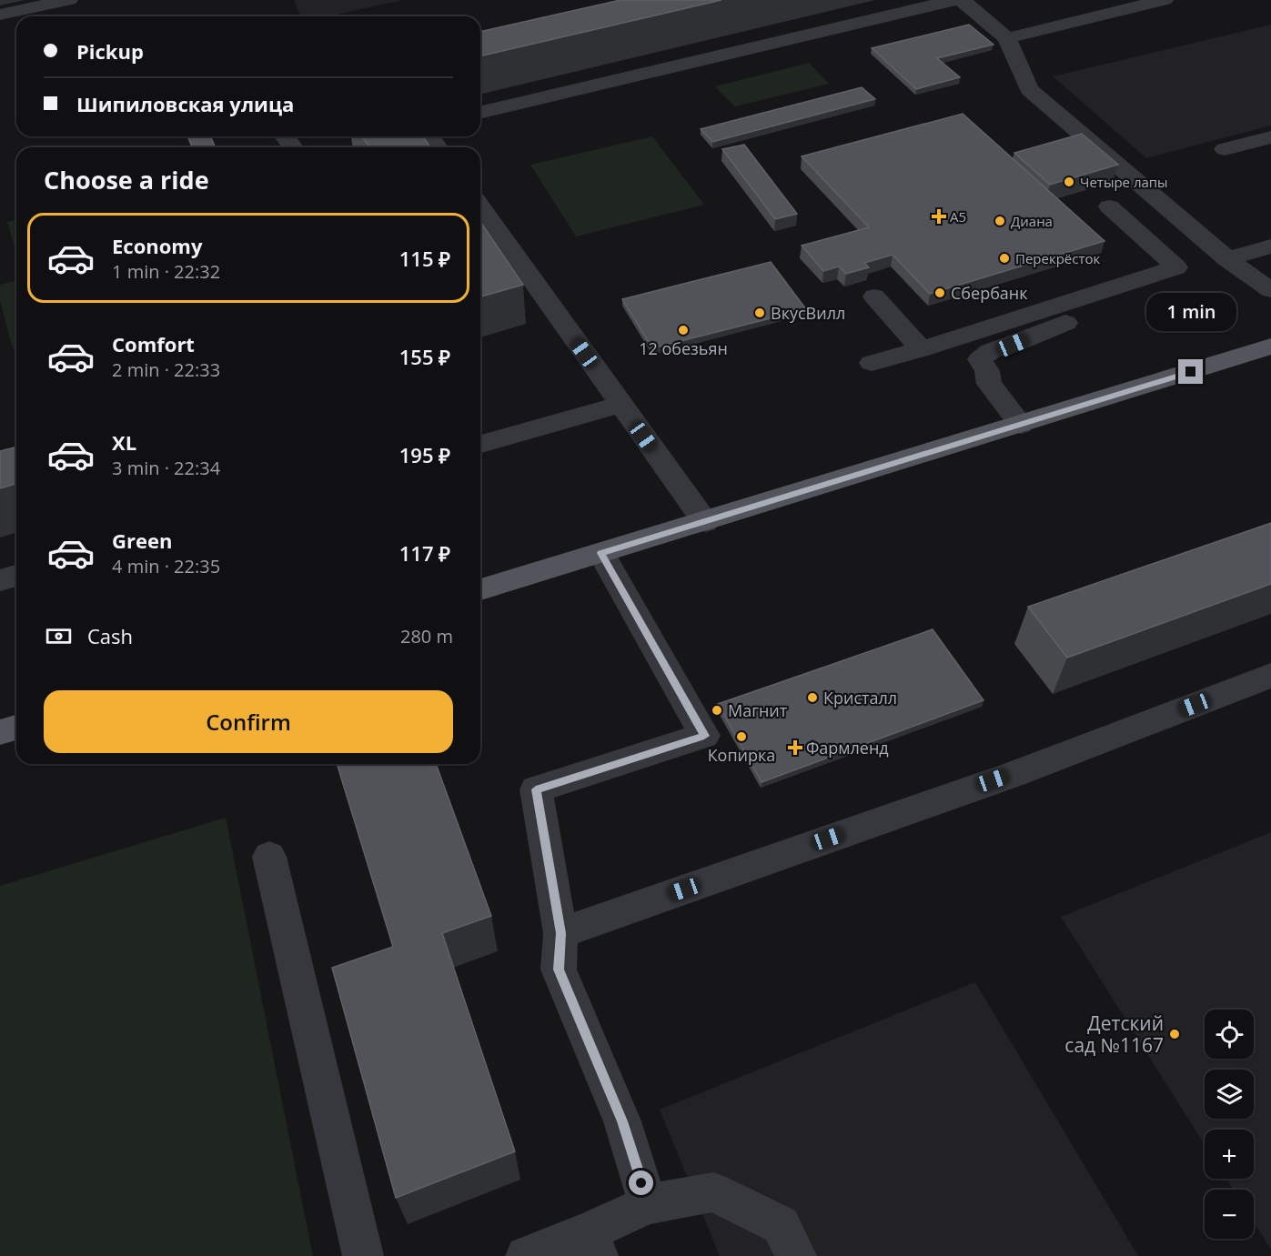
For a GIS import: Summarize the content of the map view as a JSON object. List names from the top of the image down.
{
  "places": {
    "other": [
      "Четыре лапы",
      "Диана",
      "Перекрёсток",
      "Сбербанк",
      "ВкусВилл",
      "12 обезьян",
      "Кристалл",
      "Магнит",
      "Копирка",
      "Детский сад №1167"
    ],
    "health": ["А5", "Фармленд"]
  },
  "page": {
    "banner": ["Pickup", "Шипиловская улица"],
    "heading": "Choose a ride",
    "list": [
      {
        "name": "Economy",
        "note": "1 min · 22:32",
        "value": "115 ₽"
      },
      {
        "name": "Comfort",
        "note": "2 min · 22:33",
        "value": "155 ₽"
      },
      {
        "name": "XL",
        "note": "3 min · 22:34",
        "value": "195 ₽"
      },
      {
        "name": "Green",
        "note": "4 min · 22:35",
        "value": "117 ₽"
      }
    ],
    "bubble": "1 min",
    "pay": ["Cash", "280 m"],
    "buttons": "Confirm",
    "map_buttons": ["+", "−"]
  }
}
